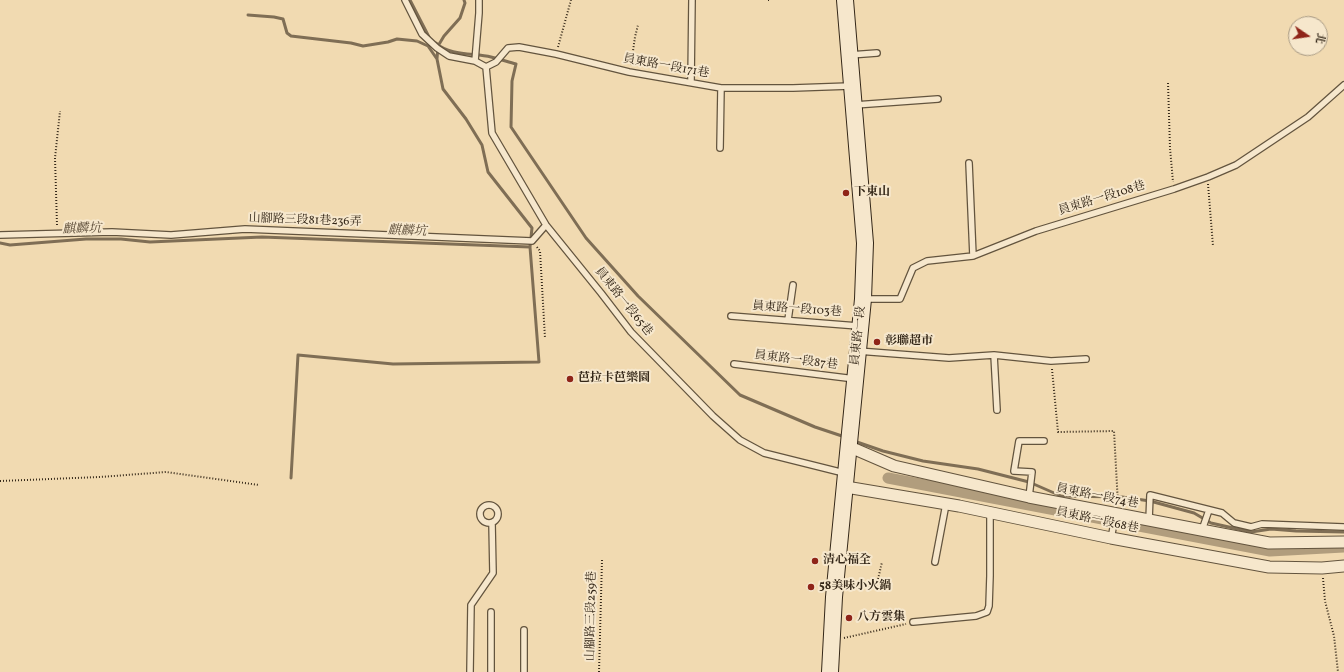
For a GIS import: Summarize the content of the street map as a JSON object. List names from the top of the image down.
{
  "streets": {
    "main road": ["員東路一段"],
    "street": ["員東路一段74巷", "員東路一段68巷"],
    "lane": [
      "員東路一段171巷",
      "員東路一段108巷",
      "山腳路三段81巷236弄",
      "員東路一段65巷",
      "員東路一段103巷",
      "員東路一段87巷"
    ],
    "path": ["山腳路三段259巷"]
  },
  "crossings": [
    ["員東路一段171巷", "員東路一段65巷"],
    ["員東路一段171巷", "員東路一段"],
    ["員東路一段108巷", "員東路一段"],
    ["員東路一段65巷", "員東路一段"],
    ["員東路一段65巷", "員東路一段68巷"],
    ["員東路一段103巷", "員東路一段"],
    ["員東路一段", "員東路一段87巷"],
    ["員東路一段", "員東路一段74巷"],
    ["員東路一段", "員東路一段68巷"]
  ],
  "water": ["麒麟坑"],
  "places": [
    "下東山",
    "彰聯超市",
    "芭拉卡芭樂園",
    "清心福全",
    "58美味小火鍋",
    "八方雲集"
  ],
  "north": "right"
}
